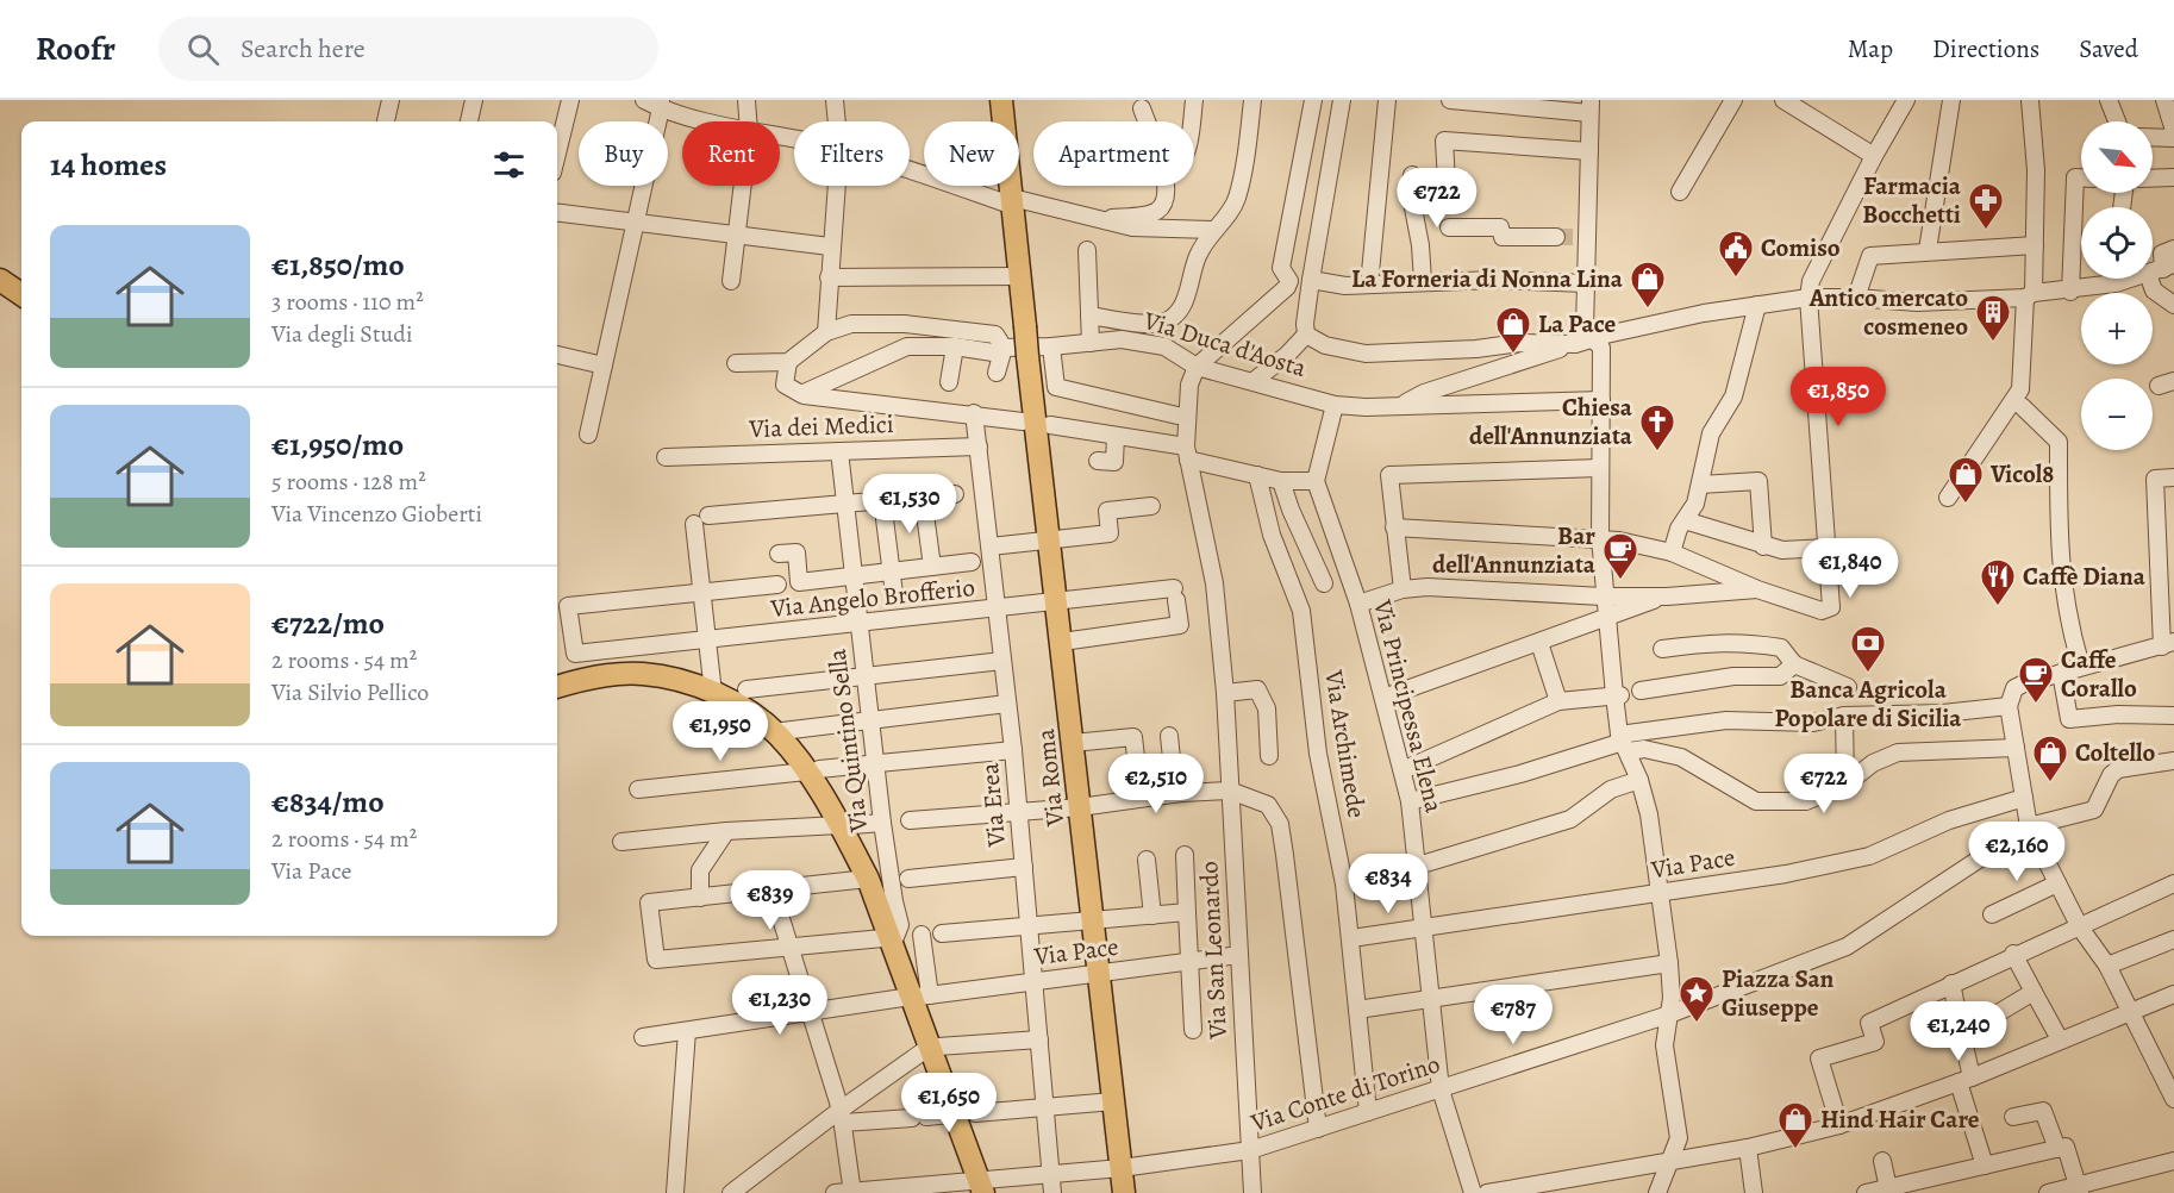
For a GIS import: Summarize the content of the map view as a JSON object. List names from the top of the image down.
{
  "streets": {
    "main road": ["Via Roma"],
    "street": [
      "Via Duca d'Aosta",
      "Via dei Medici",
      "Via Angelo Brofferio",
      "Via Principessa Elena",
      "Via Quintino Sella",
      "Via Archimede",
      "Via Erea",
      "Via Pace",
      "Via San Leonardo",
      "Via Conte di Torino"
    ]
  },
  "crossings": [
    ["Via Duca d'Aosta", "Via San Leonardo"],
    ["Via dei Medici", "Via Quintino Sella"],
    ["Via dei Medici", "Via Erea"],
    ["Via Angelo Brofferio", "Via Quintino Sella"],
    ["Via Angelo Brofferio", "Via Roma"],
    ["Via Angelo Brofferio", "Via Erea"],
    ["Via Principessa Elena", "Via Pace"],
    ["Via Principessa Elena", "Via Conte di Torino"],
    ["Via Archimede", "Via Conte di Torino"],
    ["Via Roma", "Via Pace"],
    ["Via Roma", "Via Conte di Torino"],
    ["Via Erea", "Via Pace"],
    ["Via Erea", "Via Conte di Torino"],
    ["Via Pace", "Via San Leonardo"],
    ["Via San Leonardo", "Via Conte di Torino"]
  ],
  "places": {
    "pharmacy": ["Farmacia Bocchetti"],
    "public building": ["Comiso"],
    "shop": [
      "La Forneria di Nonna Lina",
      "La Pace",
      "Vicol8",
      "Coltello",
      "Hind Hair Care"
    ],
    "building": ["Antico mercato cosmeneo"],
    "church": ["Chiesa dell'Annunziata"],
    "cafe": ["Bar dell'Annunziata", "Caffe Corallo"],
    "restaurant": ["Caffè Diana"],
    "bank": ["Banca Agricola Popolare di Sicilia"],
    "place": ["Piazza San Giuseppe"]
  },
  "north": "bottom right",
  "page": {
    "header": "Roofr",
    "search": "Search here",
    "nav": ["Map", "Directions", "Saved"],
    "map_buttons": ["+", "−"],
    "chip": [
      "Buy",
      "Rent",
      "Filters",
      "New",
      "Apartment"
    ],
    "heading": "14 homes",
    "price": [
      "€722",
      "€1,850",
      "€1,530",
      "€1,840",
      "€1,950",
      "€2,510",
      "€722",
      "€2,160",
      "€834",
      "€839",
      "€1,230",
      "€787",
      "€1,240",
      "€1,650"
    ],
    "list": [
      {
        "name": "€1,850/mo",
        "note": "3 rooms · 110 m² · Via degli Studi"
      },
      {
        "name": "€1,950/mo",
        "note": "5 rooms · 128 m² · Via Vincenzo Gioberti"
      },
      {
        "name": "€722/mo",
        "note": "2 rooms · 54 m² · Via Silvio Pellico"
      },
      {
        "name": "€834/mo",
        "note": "2 rooms · 54 m² · Via Pace"
      }
    ]
  }
}
